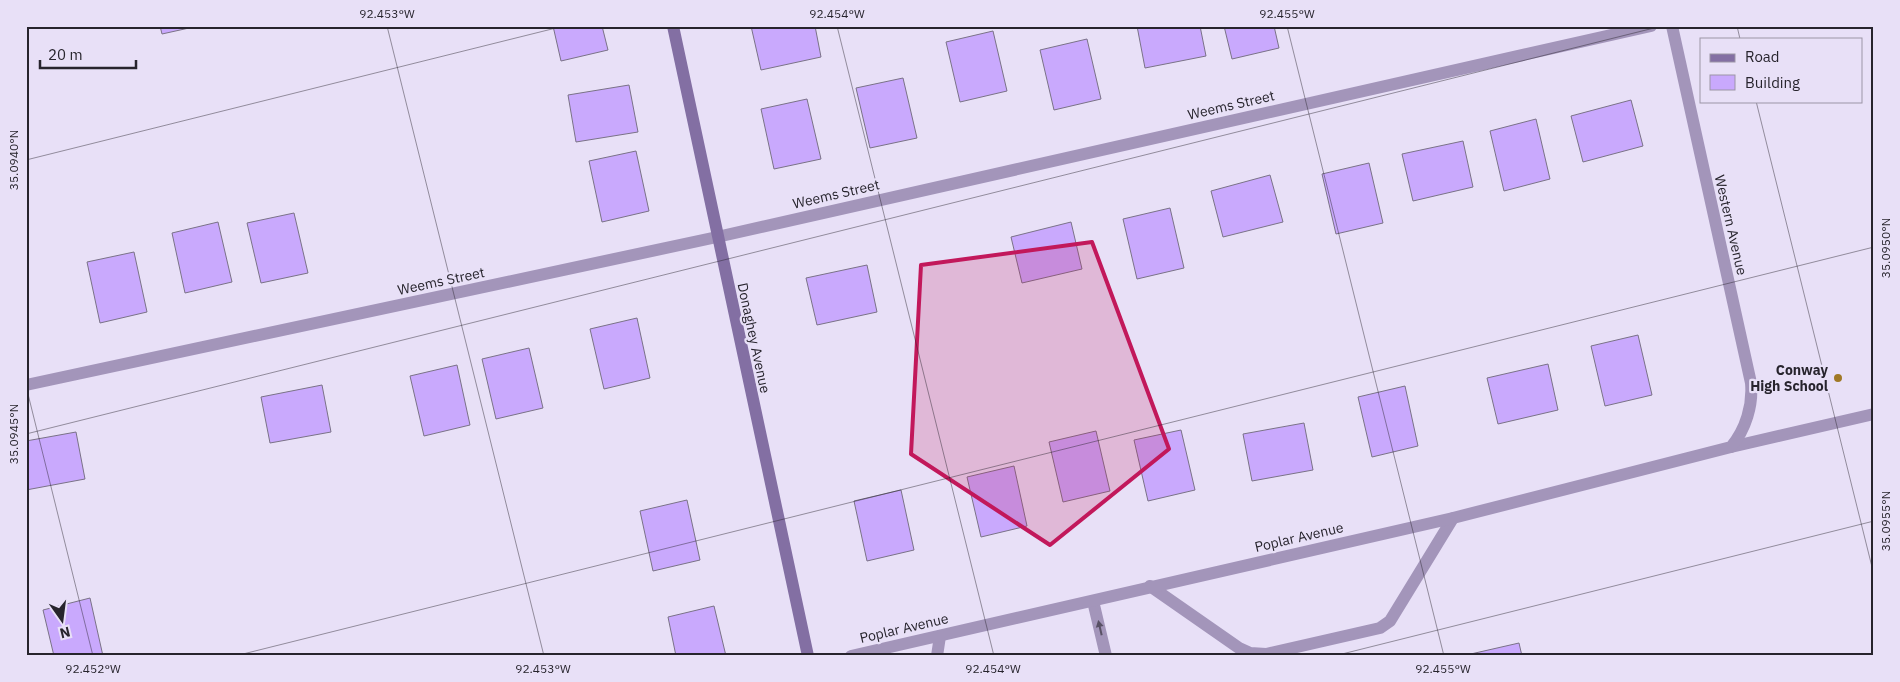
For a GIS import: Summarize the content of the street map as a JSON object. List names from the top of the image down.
{
  "streets": {
    "street": [
      "Weems Street",
      "Western Avenue",
      "Donaghey Avenue",
      "Poplar Avenue"
    ]
  },
  "crossings": [
    ["Weems Street", "Donaghey Avenue"],
    ["Western Avenue", "Poplar Avenue"]
  ],
  "places": ["Conway High School"],
  "legend": ["Road", "Building"],
  "scale_bar": "20 m",
  "north": "bottom",
  "coordinates": [
    "92.453°W",
    "92.454°W",
    "92.455°W",
    "35.0940°N",
    "35.0950°N",
    "35.0945°N",
    "35.0955°N",
    "92.452°W"
  ]
}
